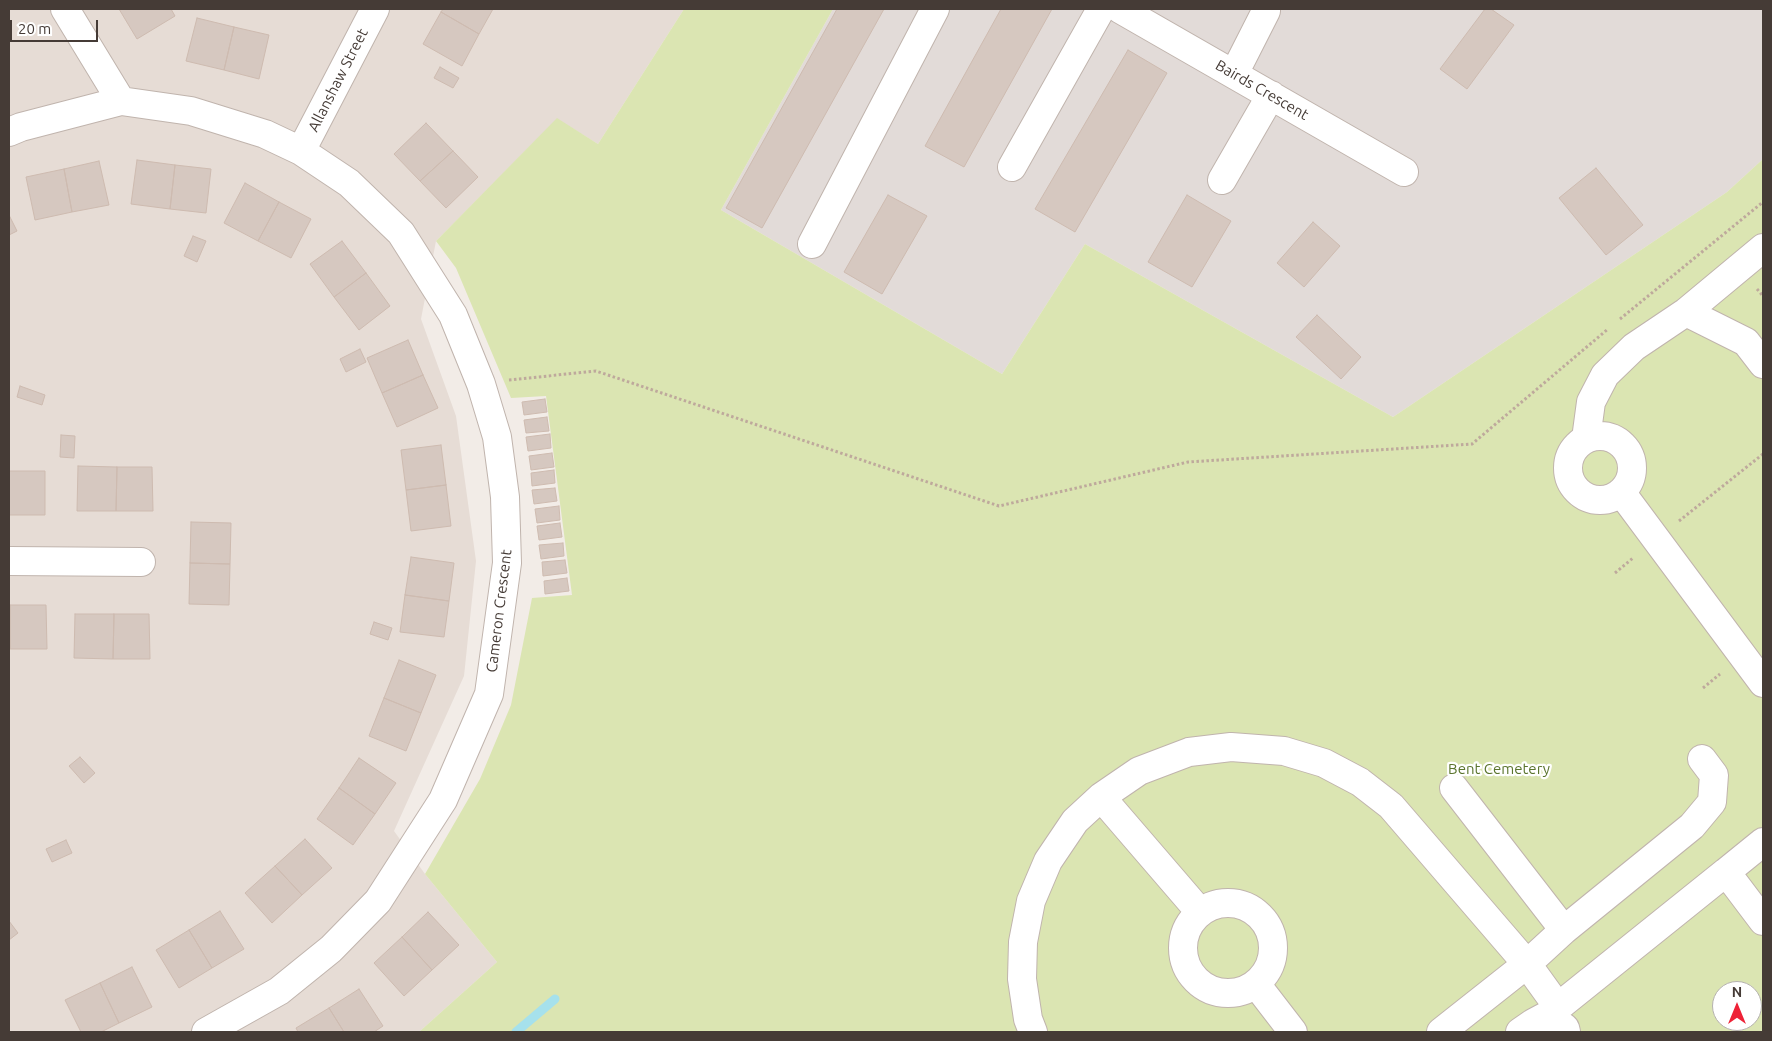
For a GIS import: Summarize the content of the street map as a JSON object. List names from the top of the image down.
{
  "streets": {
    "street": ["Allanshaw Street", "Bairds Crescent", "Cameron Crescent"]
  },
  "crossings": [
    ["Allanshaw Street", "Cameron Crescent"]
  ],
  "parks": ["Bent Cemetery"],
  "scale_bar": "20 m",
  "north": "top"
}
